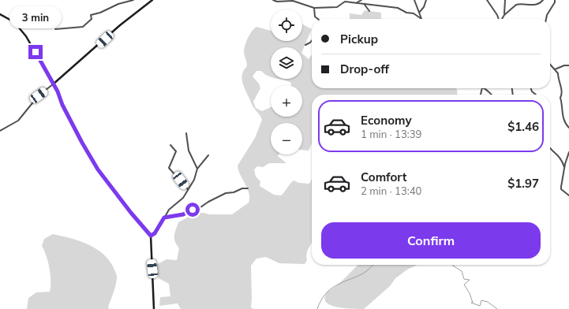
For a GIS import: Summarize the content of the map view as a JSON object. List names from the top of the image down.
{
  "page": {
    "bubble": "3 min",
    "map_buttons": ["+", "−"],
    "banner": ["Pickup", "Drop-off"],
    "list": [
      {
        "name": "Economy",
        "note": "1 min · 13:39",
        "value": "$1.46"
      },
      {
        "name": "Comfort",
        "note": "2 min · 13:40",
        "value": "$1.97"
      }
    ],
    "buttons": "Confirm"
  }
}
